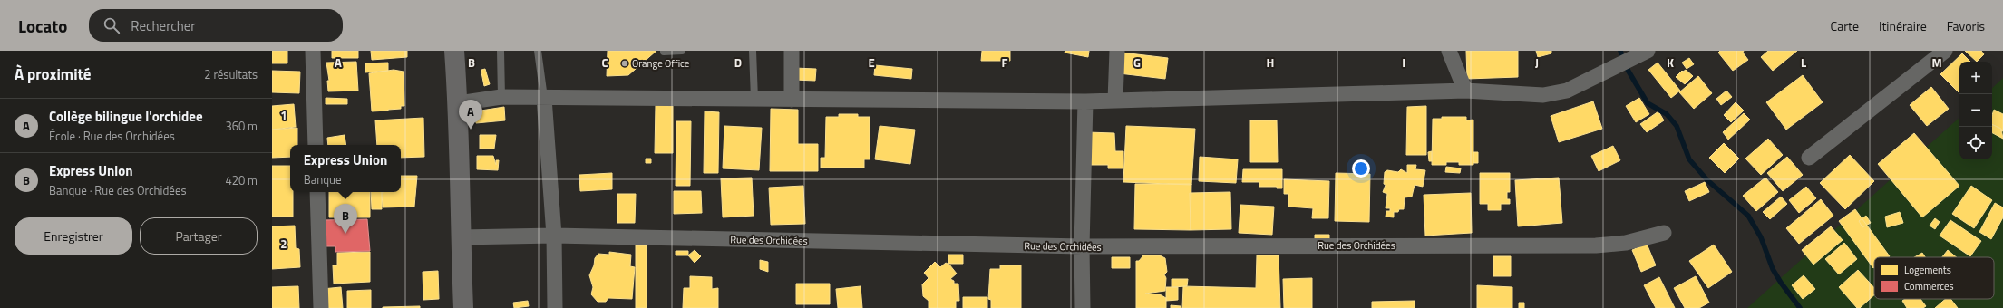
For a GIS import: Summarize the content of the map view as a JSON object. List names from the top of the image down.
{
  "streets": {
    "street": ["Rue des Orchidées"]
  },
  "places": ["Orange Office"],
  "legend": ["Logements", "Commerces"],
  "page": {
    "header": "Locato",
    "search": "Rechercher",
    "nav": ["Carte", "Itinéraire", "Favoris"],
    "heading": ["À proximité", "2 résultats"],
    "map_buttons": ["+", "−"],
    "list": [
      {
        "mark": "A",
        "name": "Collège bilingue l'orchidee",
        "note": "École · Rue des Orchidées",
        "value": "360 m"
      },
      {
        "mark": "B",
        "name": "Express Union",
        "note": "Banque · Rue des Orchidées",
        "value": "420 m"
      }
    ],
    "pins": ["A", "B"],
    "popup": ["Express Union", "Banque"],
    "buttons": ["Enregistrer", "Partager"]
  },
  "grid": {
    "columns": [
      "A",
      "B",
      "C",
      "D",
      "E",
      "F",
      "G",
      "H",
      "I",
      "J",
      "K",
      "L",
      "M"
    ],
    "rows": ["1", "2"]
  }
}
